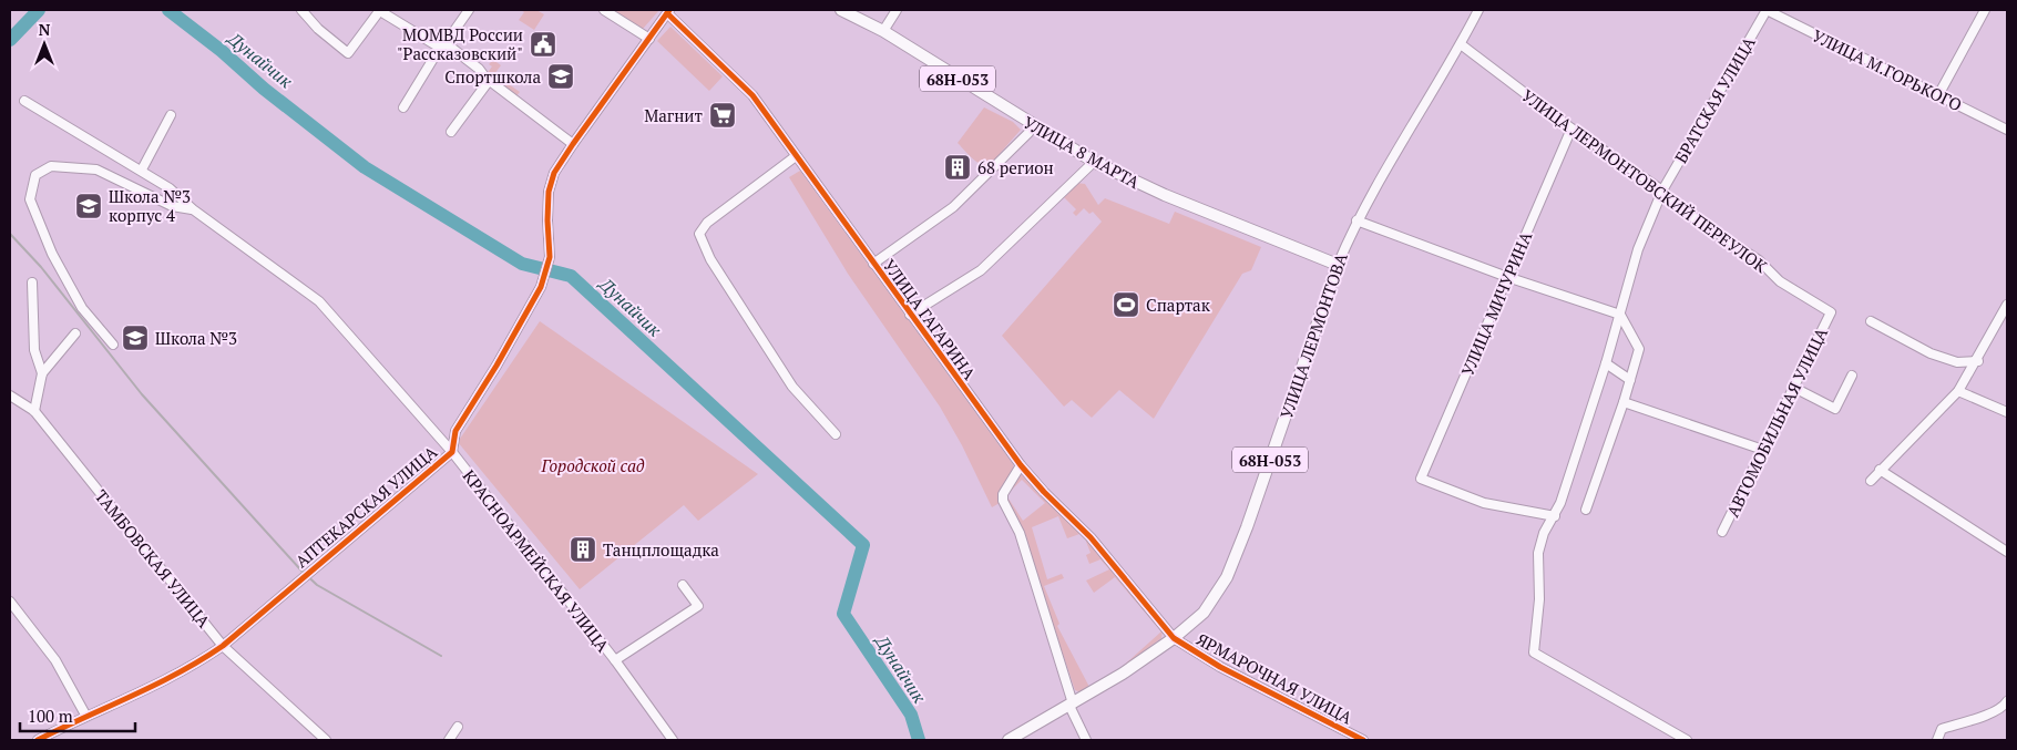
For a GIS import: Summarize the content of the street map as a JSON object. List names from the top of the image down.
{
  "streets": {
    "main road": ["68Н-053", "УЛИЦА 8 МАРТА", "УЛИЦА ЛЕРМОНТОВА"],
    "street": [
      "УЛИЦА М.ГОРЬКОГО",
      "БРАТСКАЯ УЛИЦА",
      "УЛИЦА ЛЕРМОНТОВСКИЙ ПЕРЕУЛОК",
      "УЛИЦА МИЧУРИНА",
      "УЛИЦА ГАГАРИНА",
      "АВТОМОБИЛЬНАЯ УЛИЦА",
      "АПТЕКАРСКАЯ УЛИЦА",
      "ТАМБОВСКАЯ УЛИЦА",
      "КРАСНОАРМЕЙСКАЯ УЛИЦА",
      "ЯРМАРОЧНАЯ УЛИЦА"
    ]
  },
  "crossings": [
    ["УЛИЦА М.ГОРЬКОГО", "БРАТСКАЯ УЛИЦА"],
    ["БРАТСКАЯ УЛИЦА", "УЛИЦА ЛЕРМОНТОВСКИЙ ПЕРЕУЛОК"],
    ["БРАТСКАЯ УЛИЦА", "УЛИЦА МИЧУРИНА"],
    ["УЛИЦА 8 МАРТА", "УЛИЦА ЛЕРМОНТОВА"],
    ["УЛИЦА ЛЕРМОНТОВСКИЙ ПЕРЕУЛОК", "УЛИЦА МИЧУРИНА"],
    ["УЛИЦА ЛЕРМОНТОВСКИЙ ПЕРЕУЛОК", "УЛИЦА ЛЕРМОНТОВА"],
    ["УЛИЦА ЛЕРМОНТОВСКИЙ ПЕРЕУЛОК", "АВТОМОБИЛЬНАЯ УЛИЦА"],
    ["УЛИЦА ГАГАРИНА", "УЛИЦА ЛЕРМОНТОВА"],
    ["УЛИЦА ГАГАРИНА", "АПТЕКАРСКАЯ УЛИЦА"],
    ["УЛИЦА ГАГАРИНА", "ЯРМАРОЧНАЯ УЛИЦА"],
    ["УЛИЦА ЛЕРМОНТОВА", "ЯРМАРОЧНАЯ УЛИЦА"],
    ["АПТЕКАРСКАЯ УЛИЦА", "ТАМБОВСКАЯ УЛИЦА"],
    ["АПТЕКАРСКАЯ УЛИЦА", "КРАСНОАРМЕЙСКАЯ УЛИЦА"]
  ],
  "water": ["Дунайчик"],
  "parks": ["Городской сад"],
  "places": {
    "public building": ["МОМВД России \"Рассказовский\""],
    "school or university": ["Спортшкола", "Школа №3 корпус 4", "Школа №3"],
    "supermarket": ["Магнит"],
    "building": ["68 регион", "Танцплощадка"],
    "sports": ["Спартак"]
  },
  "scale_bar": "100 m",
  "north": "top"
}
